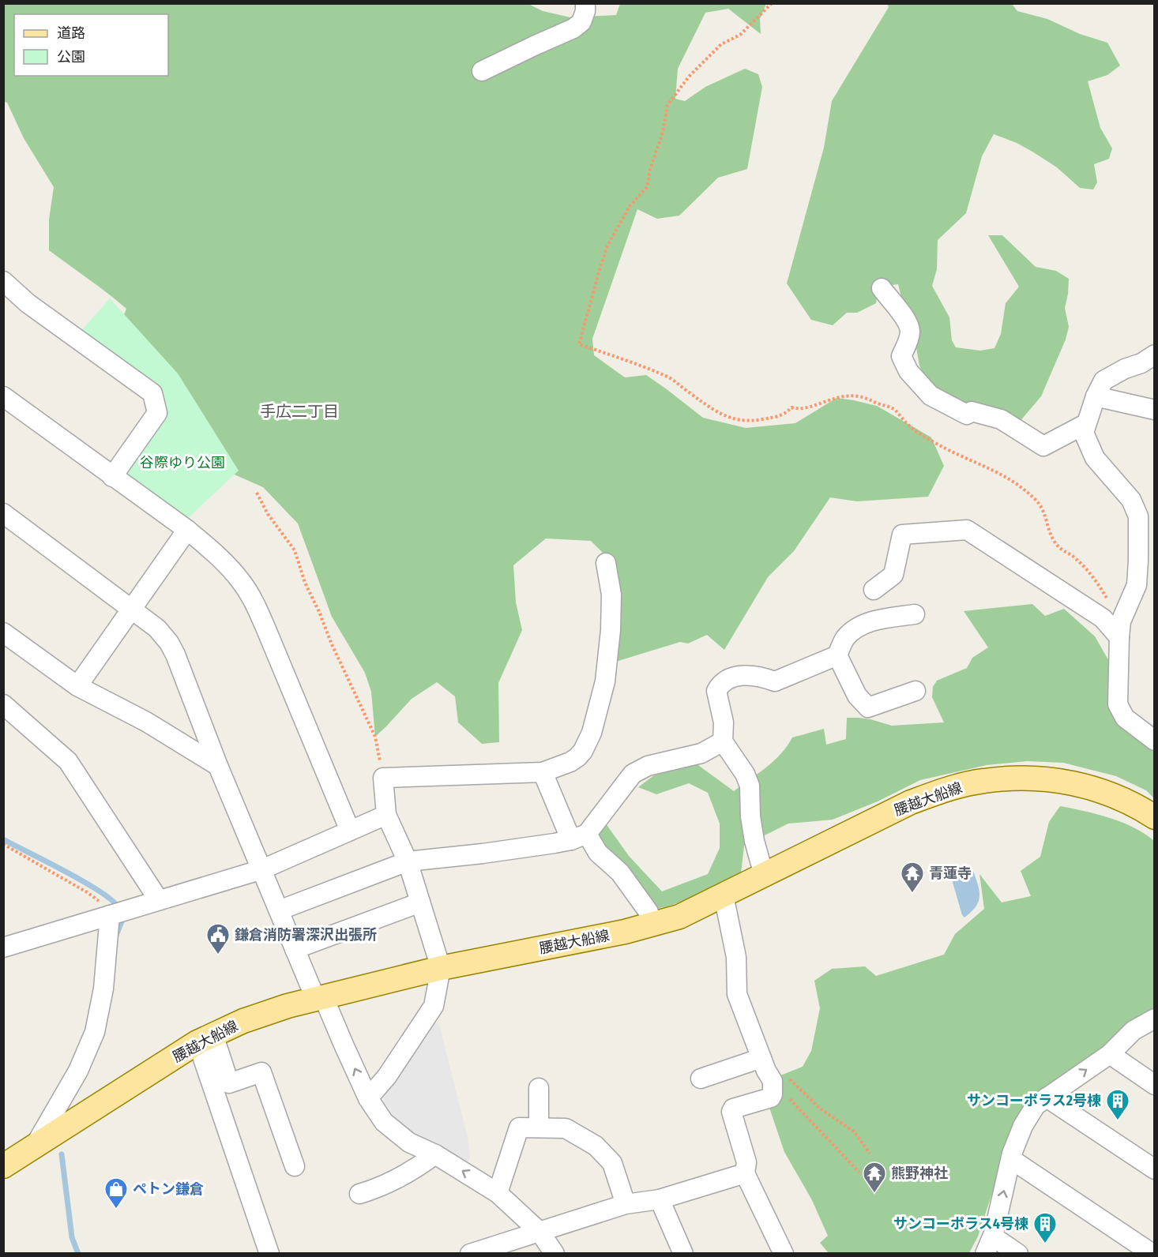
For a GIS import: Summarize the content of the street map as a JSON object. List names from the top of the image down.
{
  "streets": {
    "main road": ["腰越大船線"]
  },
  "districts": ["手広二丁目"],
  "parks": ["谷際ゆり公園"],
  "places": {
    "temple": ["青蓮寺", "熊野神社"],
    "public building": ["鎌倉消防署深沢出張所"],
    "building": ["サンコーポラス2号棟", "サンコーポラス4号棟"],
    "shop": ["ペトン鎌倉"]
  },
  "legend": ["道路", "公園"]
}
